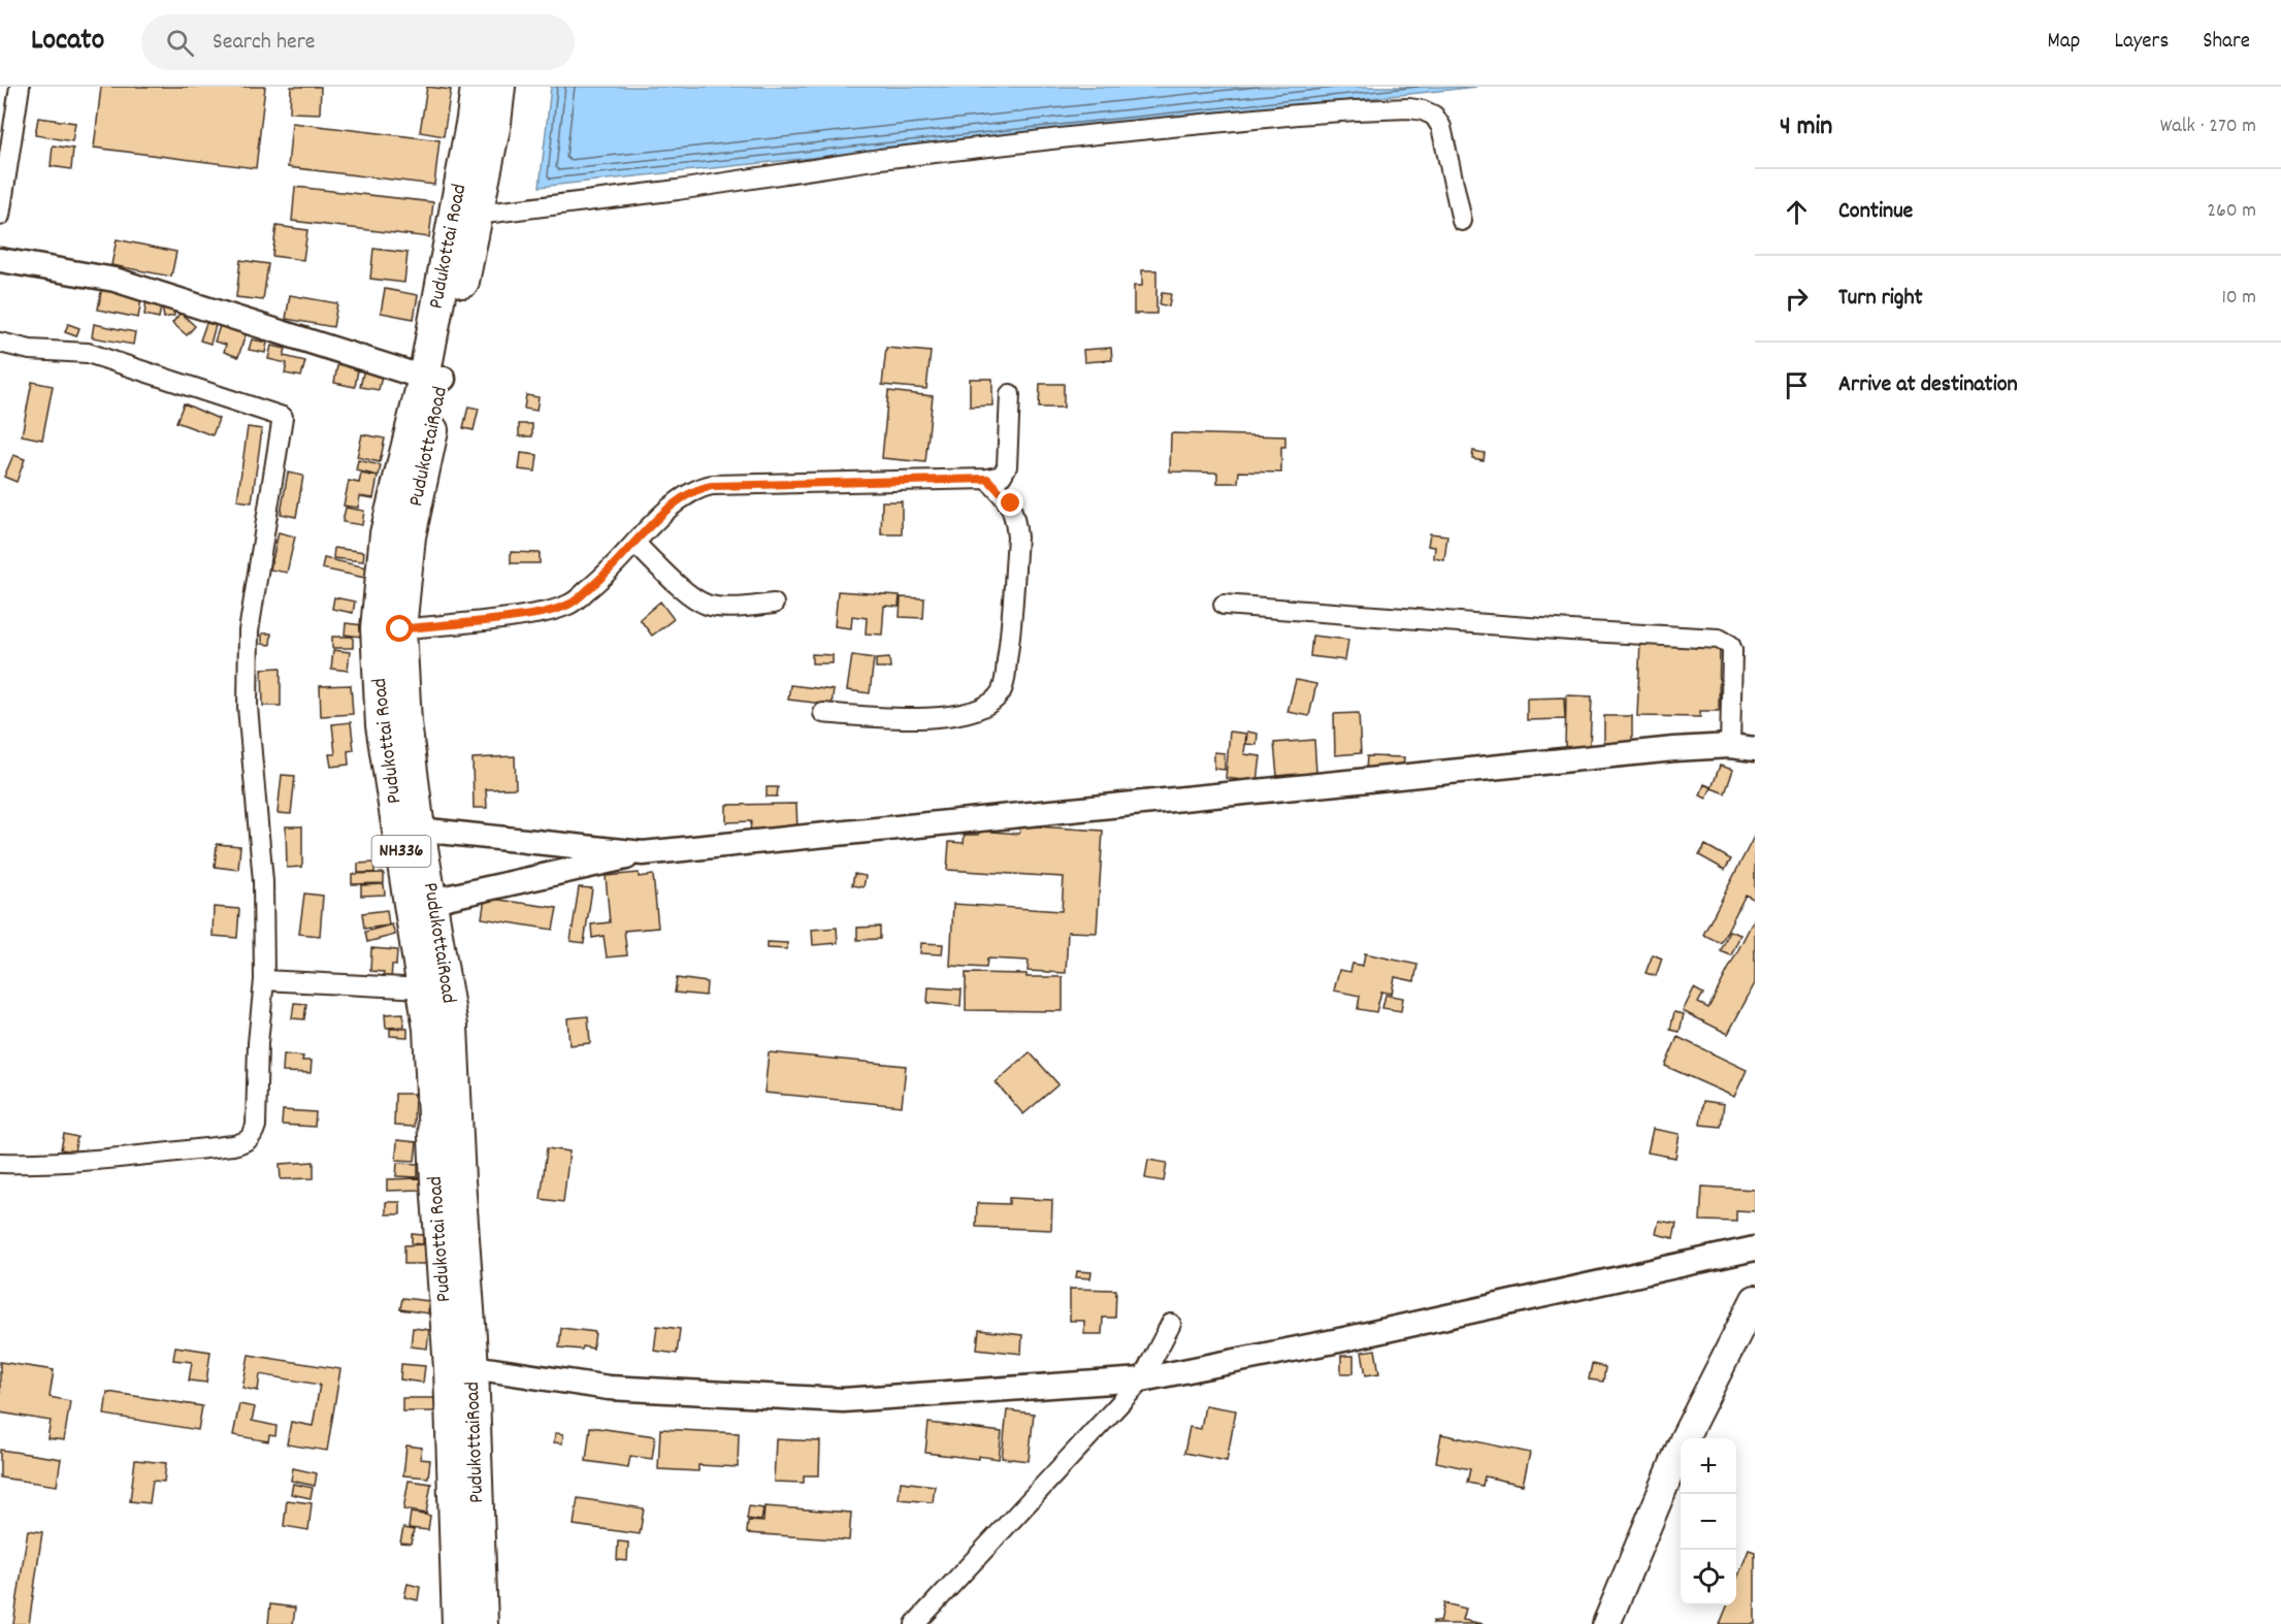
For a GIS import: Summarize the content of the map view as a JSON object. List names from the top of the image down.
{
  "streets": {
    "highway": ["Pudukottai Road", "PudukottaiRoad", "NH336"]
  },
  "crossings": [
    ["Pudukottai Road", "PudukottaiRoad"],
    ["Pudukottai Road", "NH336"]
  ],
  "page": {
    "header": "Locato",
    "search": "Search here",
    "nav": ["Map", "Layers", "Share"],
    "heading": ["4 min", "Walk · 270 m"],
    "list": [
      ["Continue", "260 m"],
      ["Turn right", "10 m"],
      "Arrive at destination"
    ],
    "map_buttons": ["+", "−"]
  }
}
